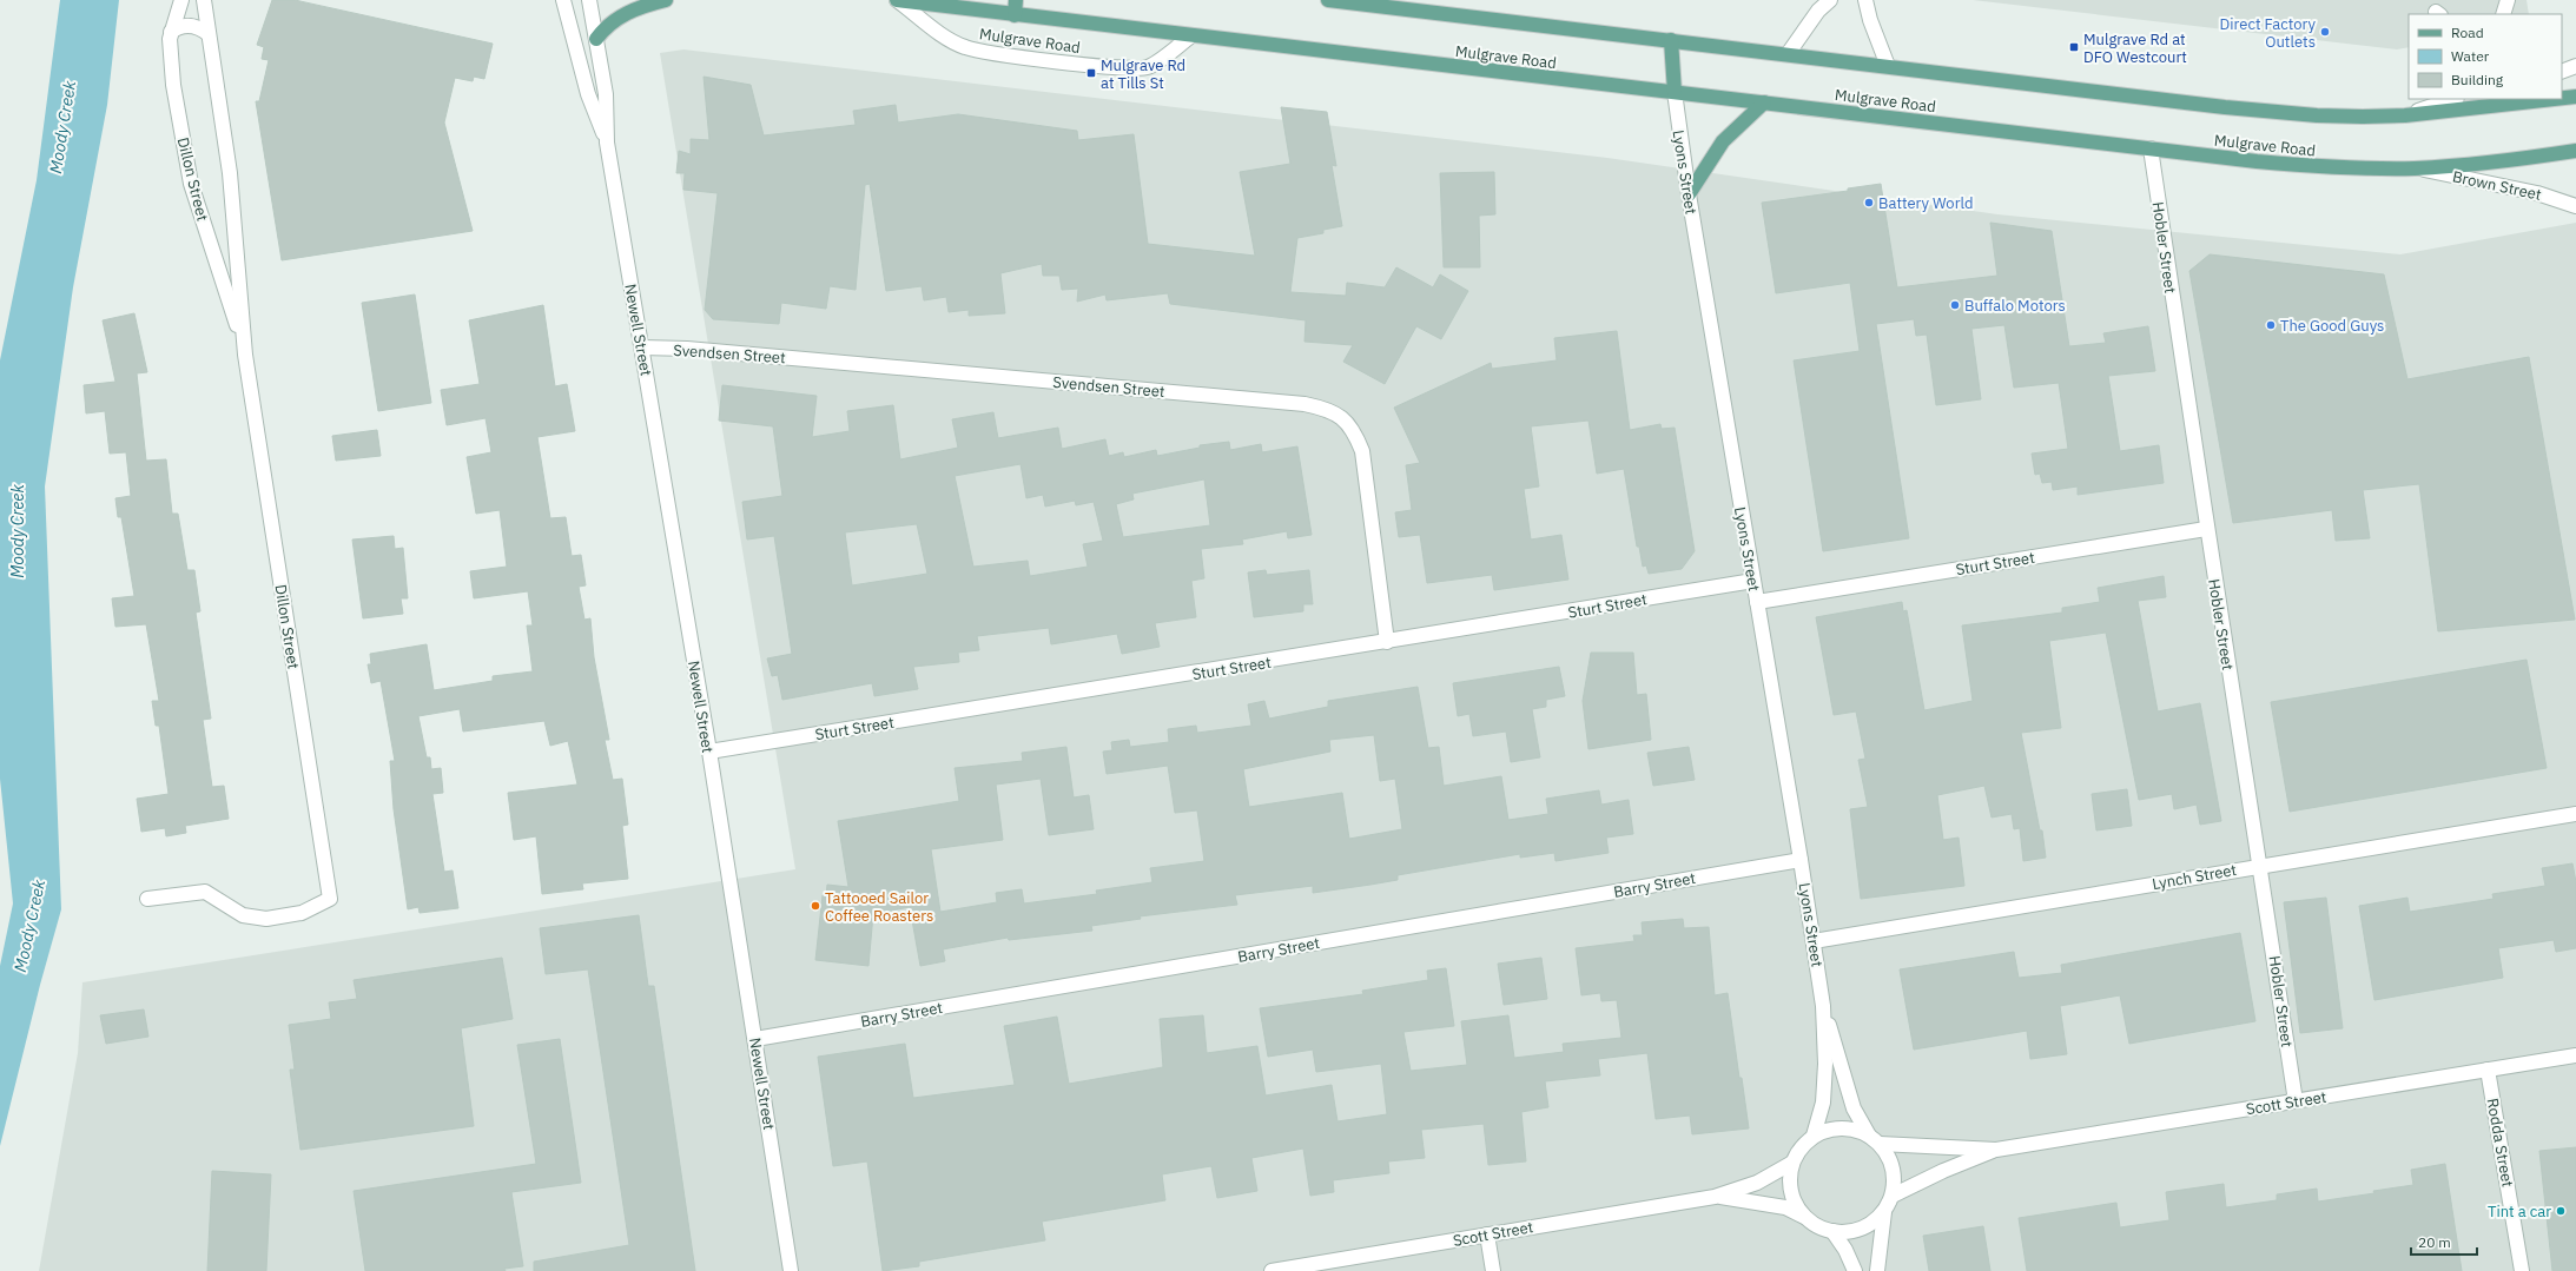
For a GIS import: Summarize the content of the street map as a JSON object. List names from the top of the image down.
{
  "streets": {
    "main road": ["Mulgrave Road"],
    "street": [
      "Lyons Street",
      "Dillon Street",
      "Brown Street",
      "Hobler Street",
      "Newell Street",
      "Svendsen Street",
      "Sturt Street",
      "Lynch Street",
      "Barry Street",
      "Scott Street",
      "Rodda Street"
    ]
  },
  "crossings": [
    ["Mulgrave Road", "Lyons Street"],
    ["Mulgrave Road", "Brown Street"],
    ["Mulgrave Road", "Hobler Street"],
    ["Lyons Street", "Sturt Street"],
    ["Lyons Street", "Lynch Street"],
    ["Lyons Street", "Barry Street"],
    ["Lyons Street", "Scott Street"],
    ["Hobler Street", "Sturt Street"],
    ["Hobler Street", "Lynch Street"],
    ["Hobler Street", "Scott Street"],
    ["Newell Street", "Svendsen Street"],
    ["Newell Street", "Sturt Street"],
    ["Newell Street", "Barry Street"],
    ["Svendsen Street", "Sturt Street"],
    ["Scott Street", "Rodda Street"]
  ],
  "water": ["Moody Creek"],
  "places": {
    "other": [
      "Direct Factory Outlets",
      "Battery World",
      "Buffalo Motors",
      "The Good Guys",
      "Tattooed Sailor Coffee Roasters",
      "Tint a car"
    ],
    "transit": ["Mulgrave Rd at DFO Westcourt", "Mulgrave Rd at Tills St"]
  },
  "legend": ["Road", "Water", "Building"],
  "scale_bar": "20 m"
}
